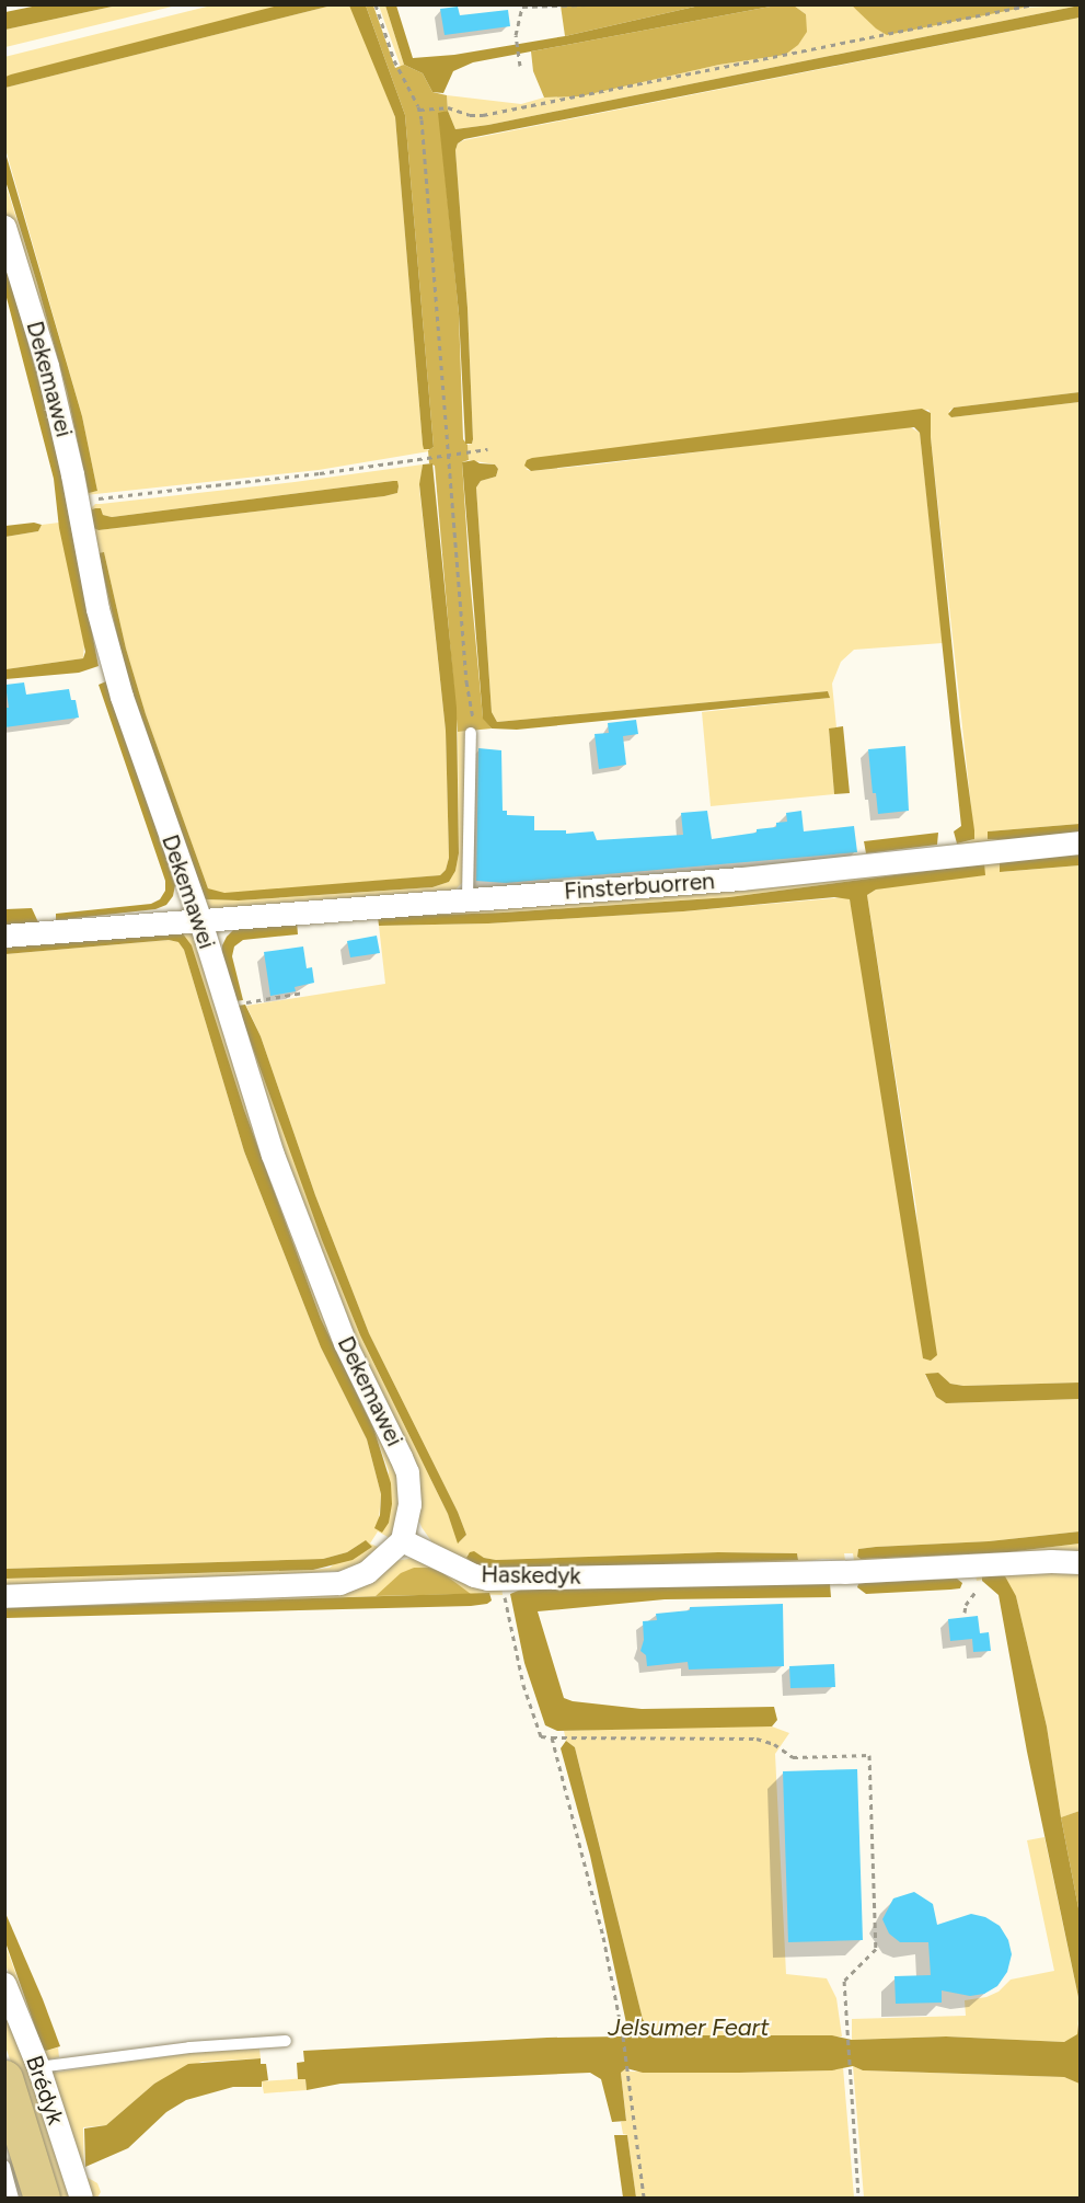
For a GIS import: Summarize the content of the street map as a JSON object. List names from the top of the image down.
{
  "streets": {
    "main road": ["Brédyk"],
    "street": ["Dekemawei", "Finsterbuorren", "Haskedyk"]
  },
  "crossings": [
    ["Dekemawei", "Finsterbuorren"],
    ["Dekemawei", "Haskedyk"]
  ],
  "water": ["Jelsumer Feart"]
}
